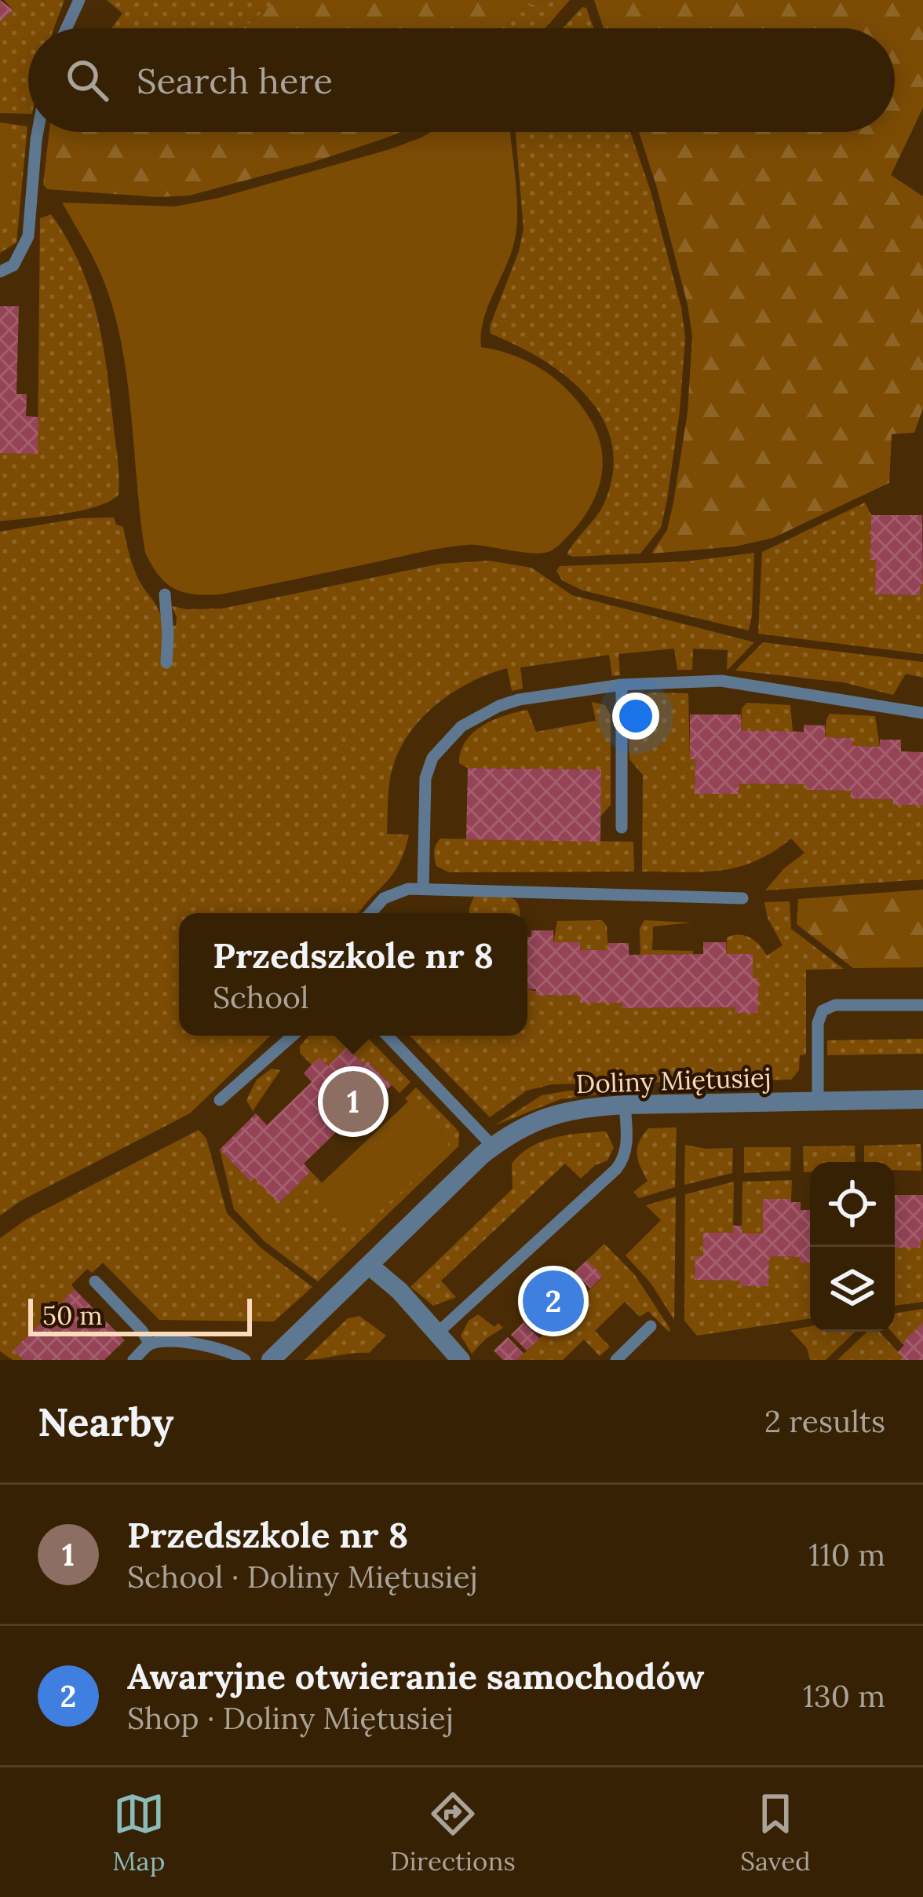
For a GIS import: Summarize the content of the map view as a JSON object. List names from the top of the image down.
{
  "streets": {
    "street": ["Doliny Miętusiej"]
  },
  "scale_bar": "50 m",
  "page": {
    "search": "Search here",
    "popup": ["Przedszkole nr 8", "School"],
    "pins": ["1", "2"],
    "scale": "50 m",
    "heading": ["Nearby", "2 results"],
    "list": [
      {
        "mark": "1",
        "name": "Przedszkole nr 8",
        "note": "School · Doliny Miętusiej",
        "value": "110 m"
      },
      {
        "mark": "2",
        "name": "Awaryjne otwieranie samochodów",
        "note": "Shop · Doliny Miętusiej",
        "value": "130 m"
      }
    ],
    "nav": ["Map", "Directions", "Saved"]
  }
}
